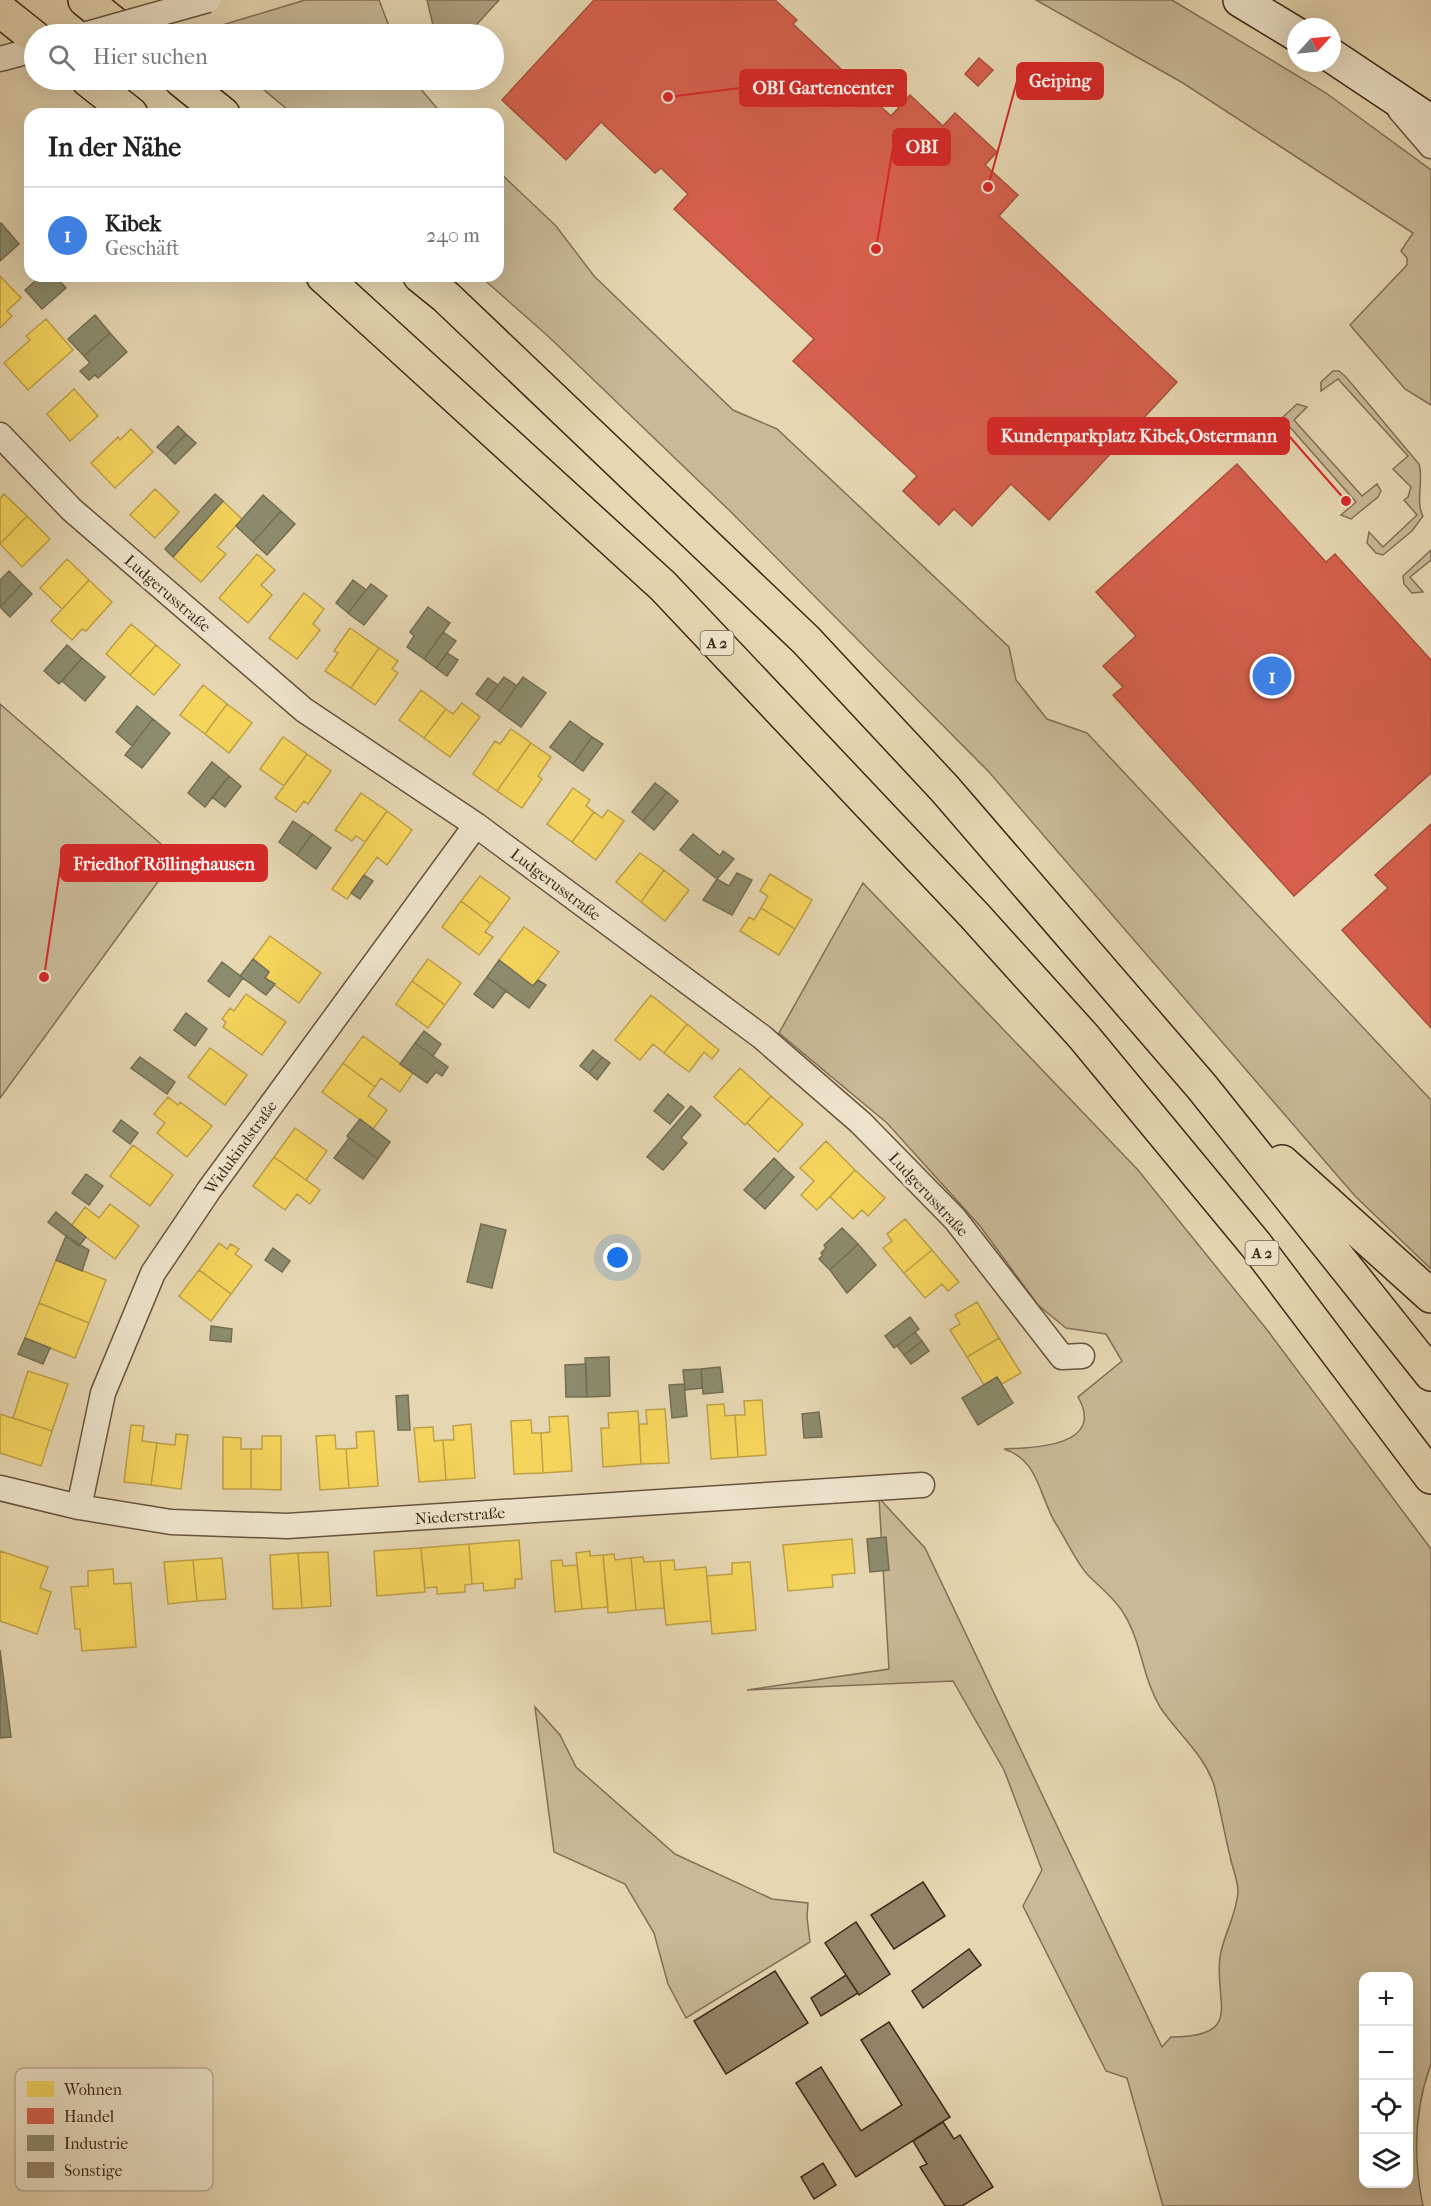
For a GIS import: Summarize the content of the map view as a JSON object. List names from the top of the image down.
{
  "streets": {
    "highway": ["A 2"],
    "street": ["Ludgerusstraße", "Widukindstraße", "Niederstraße"]
  },
  "crossings": [
    ["Ludgerusstraße", "Widukindstraße"],
    ["Widukindstraße", "Niederstraße"]
  ],
  "places": [
    "OBI Gartencenter",
    "Geiping",
    "OBI",
    "Kundenparkplatz Kibek,Ostermann",
    "Friedhof Röllinghausen"
  ],
  "legend": [
    "Wohnen",
    "Handel",
    "Industrie",
    "Sonstige"
  ],
  "north": "top right",
  "page": {
    "search": "Hier suchen",
    "heading": "In der Nähe",
    "list": [
      {
        "mark": "1",
        "name": "Kibek",
        "note": "Geschäft",
        "value": "240 m"
      }
    ],
    "pins": "1",
    "map_buttons": ["+", "−"]
  }
}
